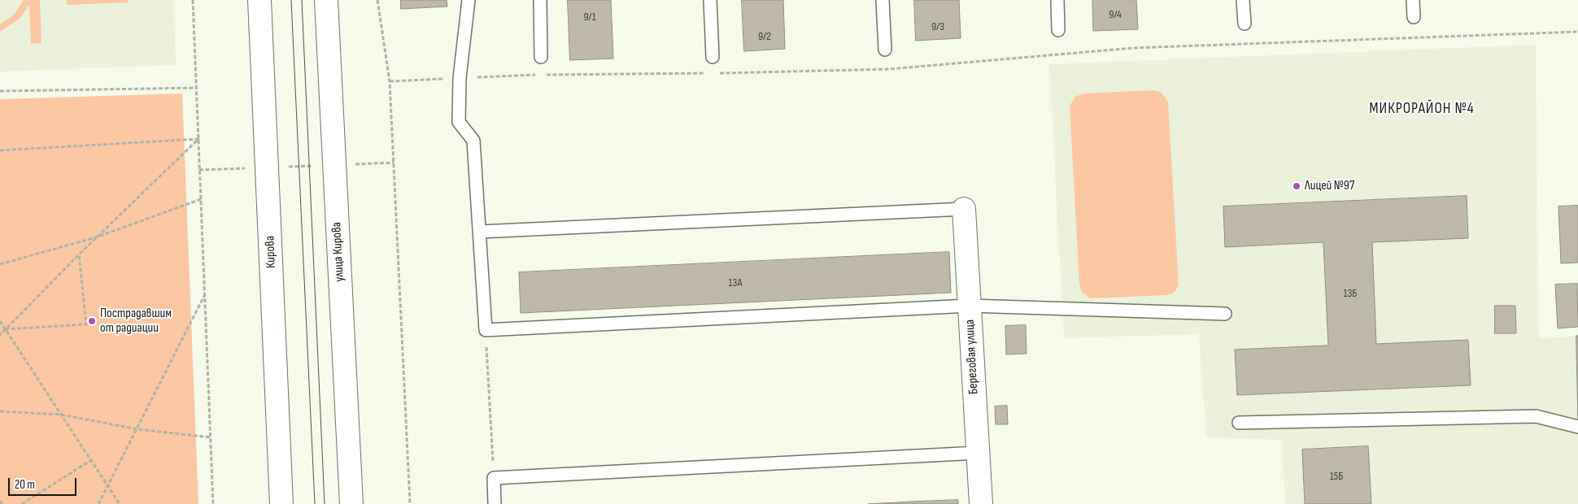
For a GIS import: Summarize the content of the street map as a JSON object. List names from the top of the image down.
{
  "streets": {
    "main road": ["Кирова", "улица Кирова", "Береговая улица"]
  },
  "districts": ["МИКРОРАЙОН №4"],
  "places": ["Лицей №97", "Пострадавшим от радиации"],
  "house_numbers": [
    "9/4",
    "9/1",
    "9/3",
    "9/2",
    "13А",
    "13Б",
    "15Б"
  ],
  "scale_bar": "20 m"
}
